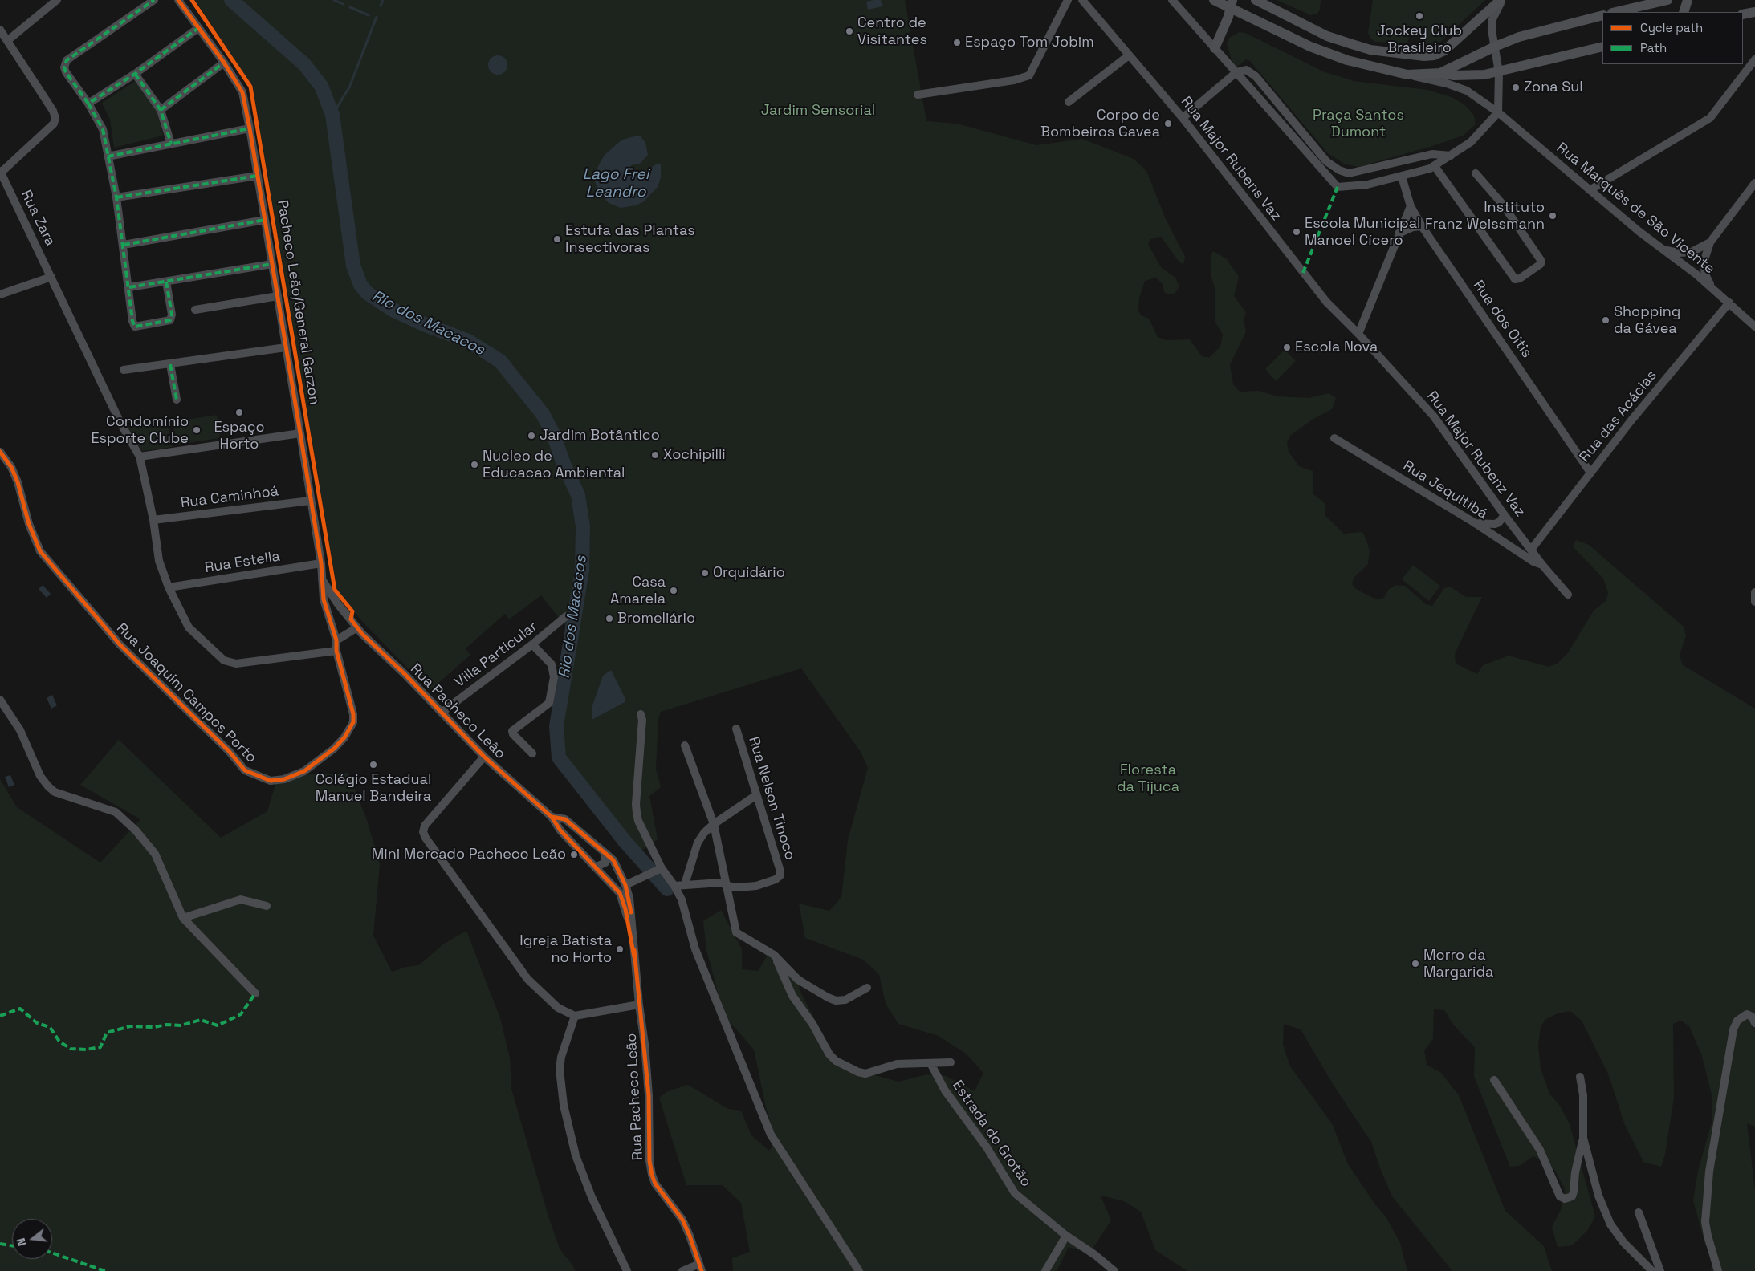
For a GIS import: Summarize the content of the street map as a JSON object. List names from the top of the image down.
{
  "streets": {
    "street": [
      "Rua Major Rubens Vaz",
      "Rua Marquês de São Vicente",
      "Rua Zara",
      "Rua dos Oitis",
      "Rua das Acácias",
      "Rua Major Rubenz Vaz",
      "Rua Jequitibá",
      "Rua Caminhoá",
      "Rua Estella",
      "Villa Particular",
      "Rua Joaquim Campos Porto",
      "Rua Pacheco Leão",
      "Rua Nelson Tinoco",
      "Estrada do Grotão"
    ],
    "cycle path": ["Pacheco Leão/General Garzon"]
  },
  "crossings": [
    ["Rua Major Rubens Vaz", "Rua Major Rubenz Vaz"],
    ["Rua Marquês de São Vicente", "Rua das Acácias"],
    ["Rua Zara", "Rua Caminhoá"],
    ["Rua Zara", "Rua Estella"],
    ["Rua Zara", "Rua Joaquim Campos Porto"],
    ["Rua dos Oitis", "Rua das Acácias"],
    ["Rua das Acácias", "Rua Major Rubenz Vaz"],
    ["Rua Major Rubenz Vaz", "Rua Jequitibá"],
    ["Villa Particular", "Rua Pacheco Leão"]
  ],
  "water": ["Lago Frei Leandro", "Rio dos Macacos"],
  "parks": ["Jardim Sensorial", "Praça Santos Dumont", "Floresta da Tijuca"],
  "places": [
    "Jockey Club Brasileiro",
    "Centro de Visitantes",
    "Espaço Tom Jobim",
    "Zona Sul",
    "Corpo de Bombeiros Gavea",
    "Instituto Franz Weissmann",
    "Escola Municipal Manoel Cícero",
    "Estufa das Plantas Insectivoras",
    "Shopping da Gávea",
    "Escola Nova",
    "Espaço Horto",
    "Condomínio Esporte Clube",
    "Jardim Botântico",
    "Xochipilli",
    "Nucleo de Educacao Ambiental",
    "Orquidário",
    "Casa Amarela",
    "Bromeliário",
    "Colégio Estadual Manuel Bandeira",
    "Mini Mercado Pacheco Leão",
    "Igreja Batista no Horto",
    "Morro da Margarida"
  ],
  "legend": ["Cycle path", "Path"],
  "north": "left"
}
